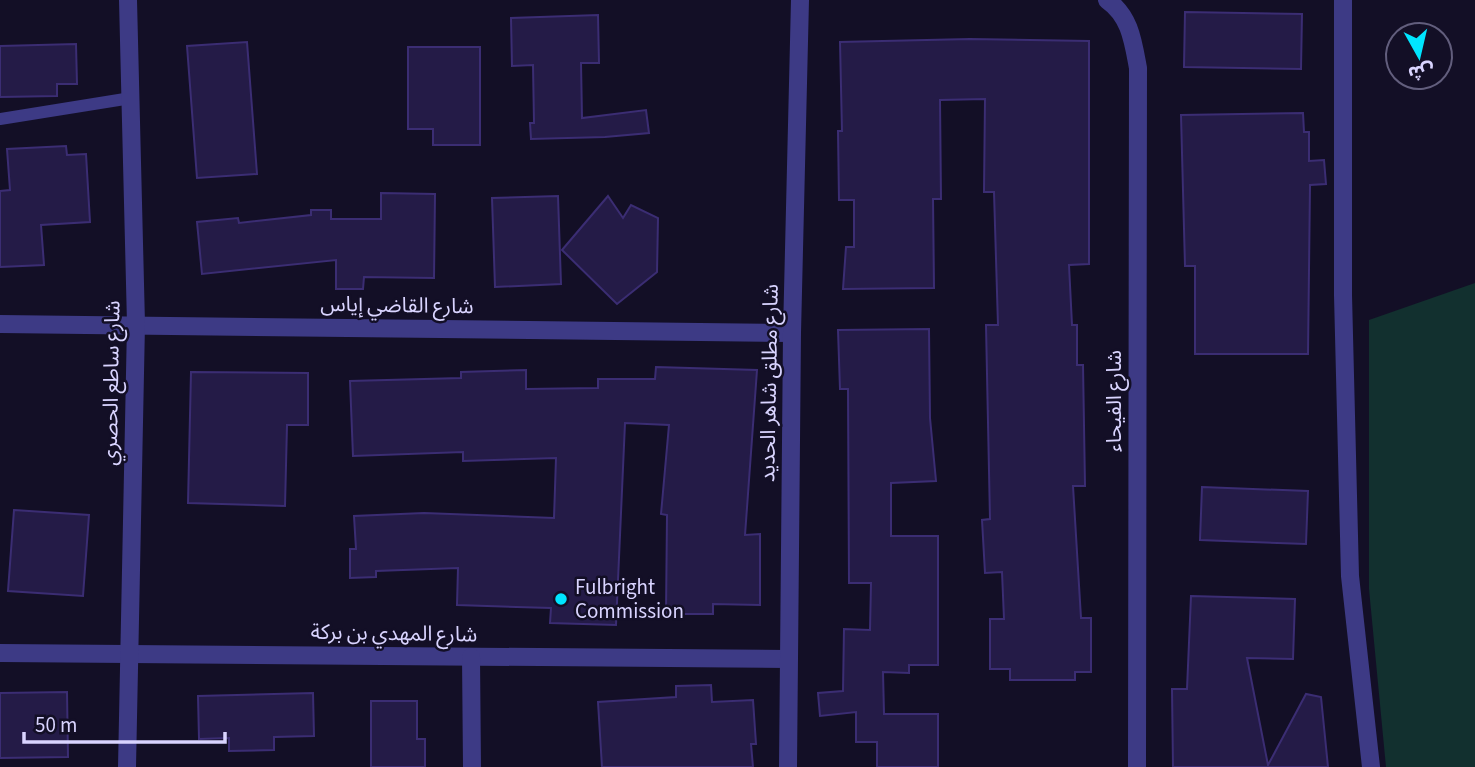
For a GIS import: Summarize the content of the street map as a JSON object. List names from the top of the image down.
{
  "streets": {
    "street": [
      "شارع القاضي إياس",
      "شارع ساطع الحصري",
      "شارع مطلق شاهر الحديد",
      "شارع الفيحاء",
      "شارع المهدي بن بركة"
    ]
  },
  "crossings": [
    ["شارع القاضي إياس", "شارع ساطع الحصري"],
    ["شارع القاضي إياس", "شارع مطلق شاهر الحديد"],
    ["شارع ساطع الحصري", "شارع المهدي بن بركة"],
    ["شارع مطلق شاهر الحديد", "شارع المهدي بن بركة"]
  ],
  "places": ["Fulbright Commission"],
  "scale_bar": "50 m",
  "north": "bottom"
}
